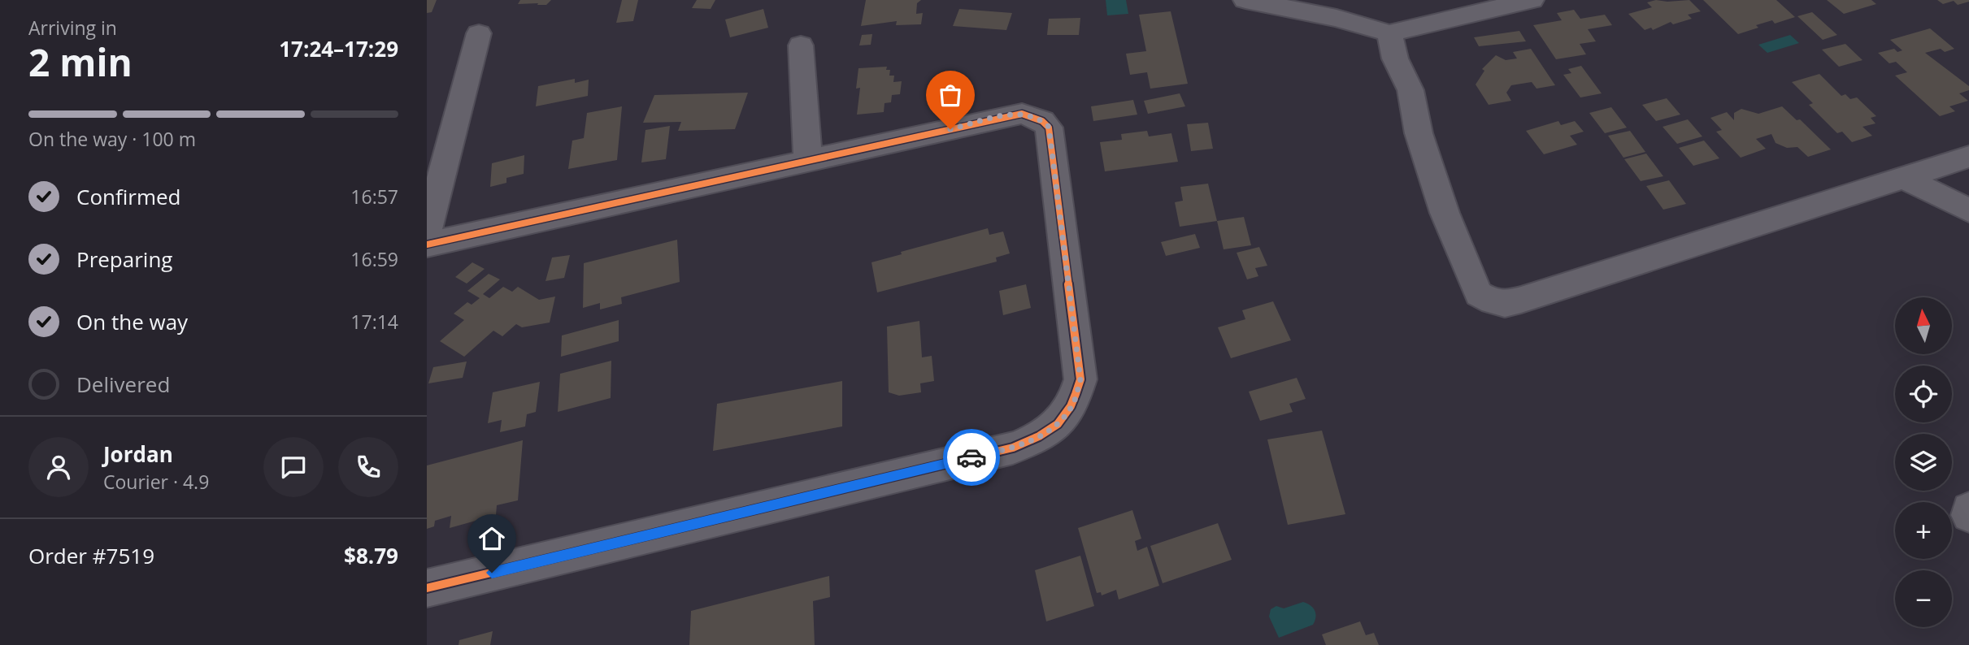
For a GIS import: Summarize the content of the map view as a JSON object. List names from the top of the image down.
{
  "north": "top",
  "page": {
    "heading": ["2 min", "Arriving in", "17:24–17:29"],
    "panel": [
      "Jordan",
      "Courier · 4.9",
      "Order #7519",
      "$8.79"
    ],
    "bar": "On the way · 100 m",
    "list": [
      ["Confirmed", "16:57"],
      ["Preparing", "16:59"],
      ["On the way", "17:14"],
      "Delivered"
    ],
    "map_buttons": ["+", "−"]
  }
}
